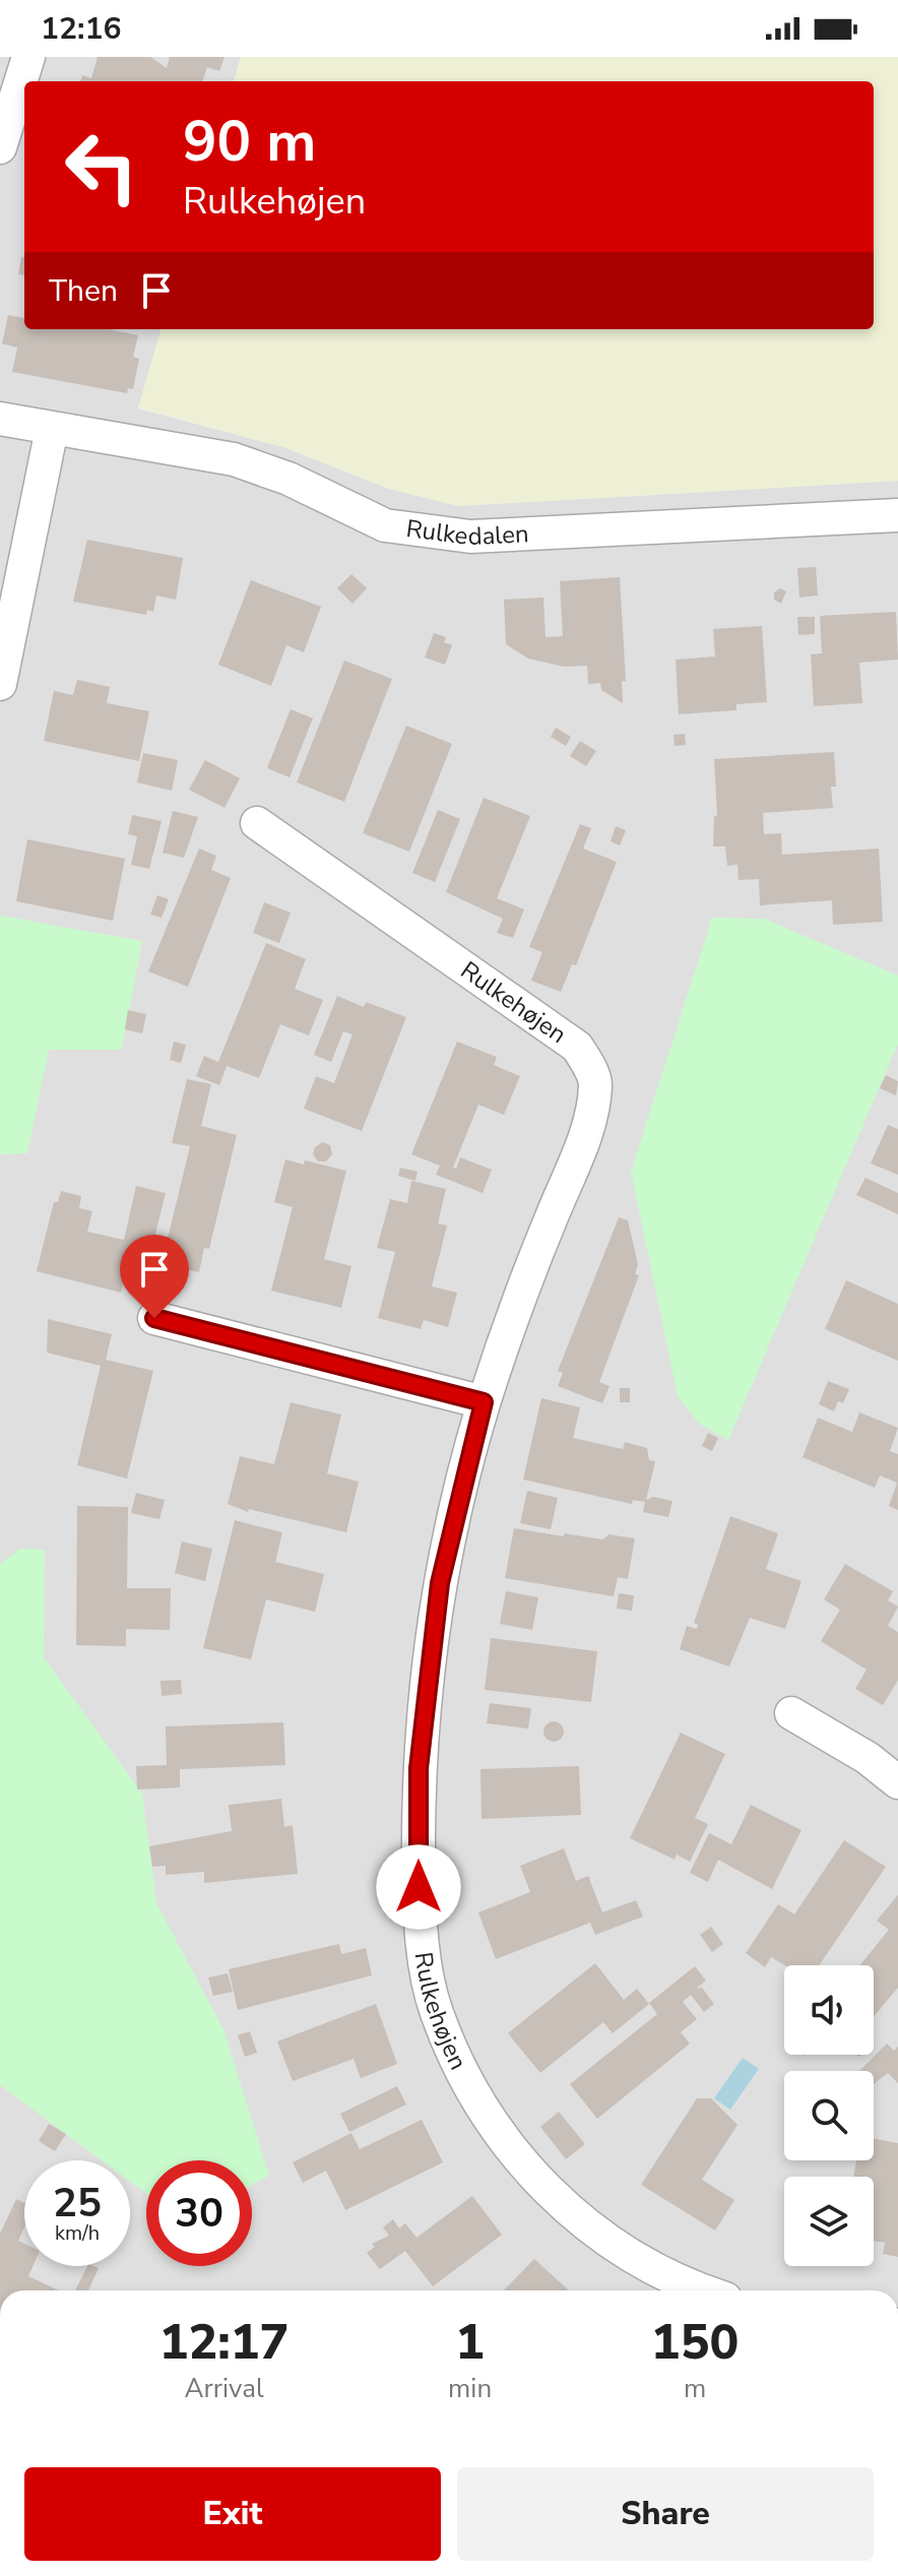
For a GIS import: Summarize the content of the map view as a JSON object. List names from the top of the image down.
{
  "streets": {
    "street": ["Rulkedalen", "Rulkehøjen"]
  },
  "page": {
    "status": "12:16",
    "turn": ["90 m", "Rulkehøjen"],
    "then": "Then",
    "speed": "25 km/h",
    "limit": "30",
    "eta": [
      "12:17",
      "Arrival",
      "1",
      "min",
      "150",
      "m"
    ],
    "buttons": ["Exit", "Share"]
  }
}
